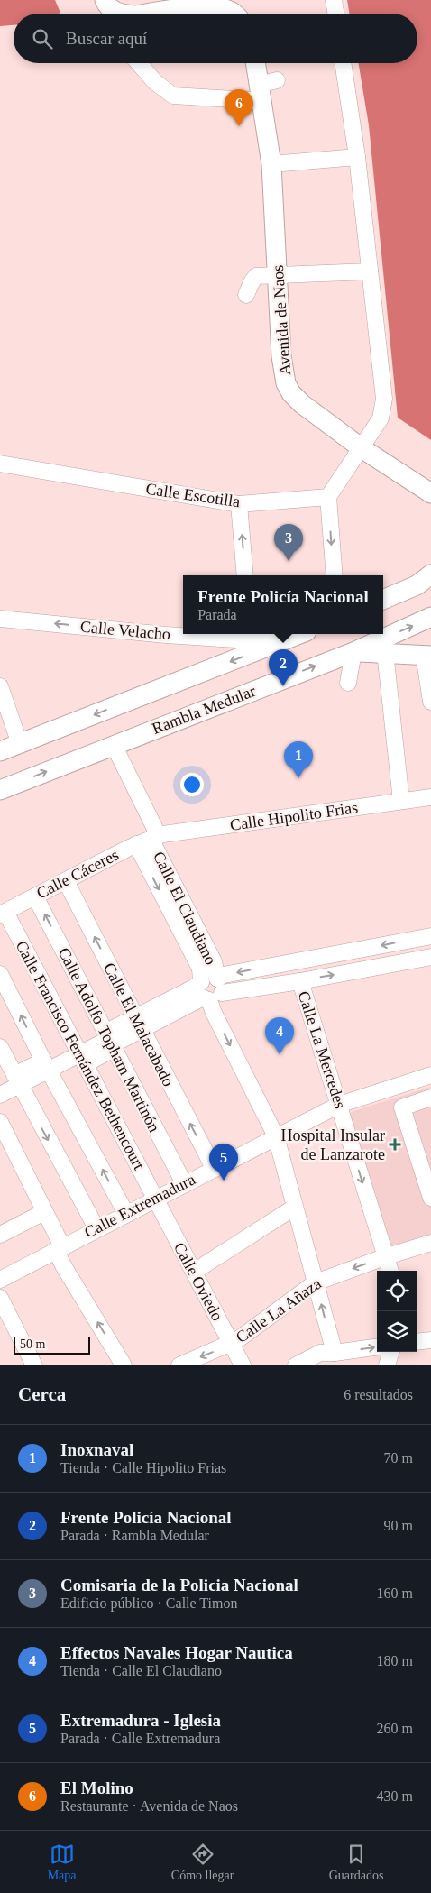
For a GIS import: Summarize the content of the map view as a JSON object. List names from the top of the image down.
{
  "streets": {
    "main road": ["Avenida de Naos", "Rambla Medular"],
    "street": [
      "Calle Escotilla",
      "Calle Velacho",
      "Calle Hipolito Frias",
      "Calle Cáceres",
      "Calle El Claudiano",
      "Calle El Malacabado",
      "Calle Adolfo Topham Martinón",
      "Calle La Mercedes",
      "Calle Francisco Fernández Bethencourt",
      "Calle Extremadura",
      "Calle Oviedo",
      "Calle La Añaza"
    ]
  },
  "crossings": [
    ["Rambla Medular", "Calle El Claudiano"],
    ["Calle Hipolito Frias", "Calle Cáceres"],
    ["Calle Hipolito Frias", "Calle El Claudiano"],
    ["Calle Cáceres", "Calle El Claudiano"],
    ["Calle Cáceres", "Calle El Malacabado"],
    ["Calle Cáceres", "Calle Adolfo Topham Martinón"],
    ["Calle Cáceres", "Calle Francisco Fernández Bethencourt"],
    ["Calle El Claudiano", "Calle Extremadura"],
    ["Calle El Claudiano", "Calle La Añaza"],
    ["Calle El Malacabado", "Calle Extremadura"],
    ["Calle Adolfo Topham Martinón", "Calle Extremadura"],
    ["Calle La Mercedes", "Calle Extremadura"],
    ["Calle La Mercedes", "Calle La Añaza"],
    ["Calle Francisco Fernández Bethencourt", "Calle Extremadura"],
    ["Calle Francisco Fernández Bethencourt", "Calle Oviedo"],
    ["Calle Extremadura", "Calle Oviedo"],
    ["Calle Oviedo", "Calle La Añaza"]
  ],
  "one_way": ["Calle Velacho", "Calle La Mercedes"],
  "places": {
    "health": ["Hospital Insular de Lanzarote"]
  },
  "scale_bar": "50 m",
  "page": {
    "search": "Buscar aquí",
    "pins": [
      "6",
      "3",
      "2",
      "1",
      "4",
      "5"
    ],
    "popup": ["Frente Policía Nacional", "Parada"],
    "scale": "50 m",
    "heading": ["Cerca", "6 resultados"],
    "list": [
      {
        "mark": "1",
        "name": "Inoxnaval",
        "note": "Tienda · Calle Hipolito Frias",
        "value": "70 m"
      },
      {
        "mark": "2",
        "name": "Frente Policía Nacional",
        "note": "Parada · Rambla Medular",
        "value": "90 m"
      },
      {
        "mark": "3",
        "name": "Comisaria de la Policia Nacional",
        "note": "Edificio público · Calle Timon",
        "value": "160 m"
      },
      {
        "mark": "4",
        "name": "Effectos Navales Hogar Nautica",
        "note": "Tienda · Calle El Claudiano",
        "value": "180 m"
      },
      {
        "mark": "5",
        "name": "Extremadura - Iglesia",
        "note": "Parada · Calle Extremadura",
        "value": "260 m"
      },
      {
        "mark": "6",
        "name": "El Molino",
        "note": "Restaurante · Avenida de Naos",
        "value": "430 m"
      }
    ],
    "nav": ["Mapa", "Cómo llegar", "Guardados"]
  }
}
